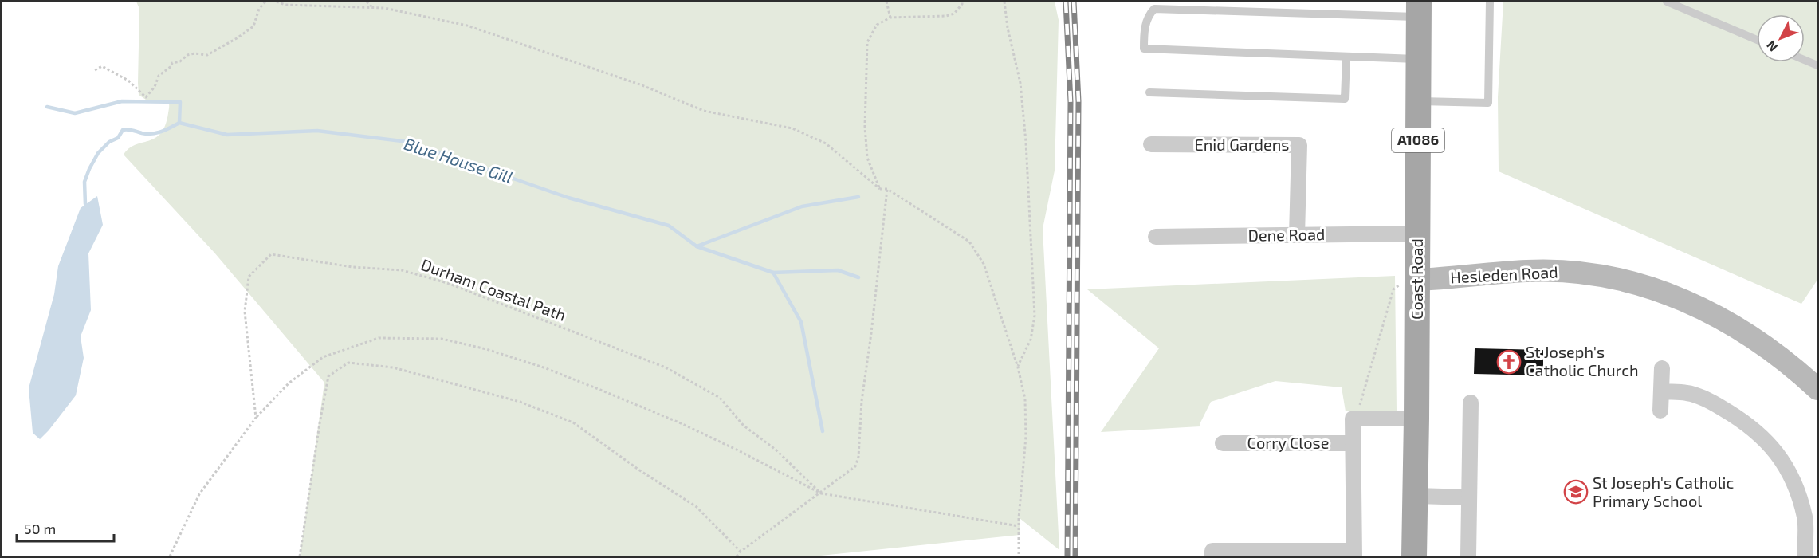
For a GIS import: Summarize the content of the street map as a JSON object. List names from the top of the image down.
{
  "streets": {
    "main road": ["A1086", "Hesleden Road", "Coast Road"],
    "street": ["Enid Gardens", "Dene Road", "Corry Close"],
    "path": ["Durham Coastal Path"]
  },
  "crossings": [
    ["Enid Gardens", "Dene Road"],
    ["Dene Road", "Coast Road"],
    ["Hesleden Road", "Coast Road"]
  ],
  "water": ["Blue House Gill"],
  "places": {
    "church": ["St Joseph's Catholic Church"],
    "school or university": ["St Joseph's Catholic Primary School"]
  },
  "scale_bar": "50 m",
  "north": "bottom left"
}
